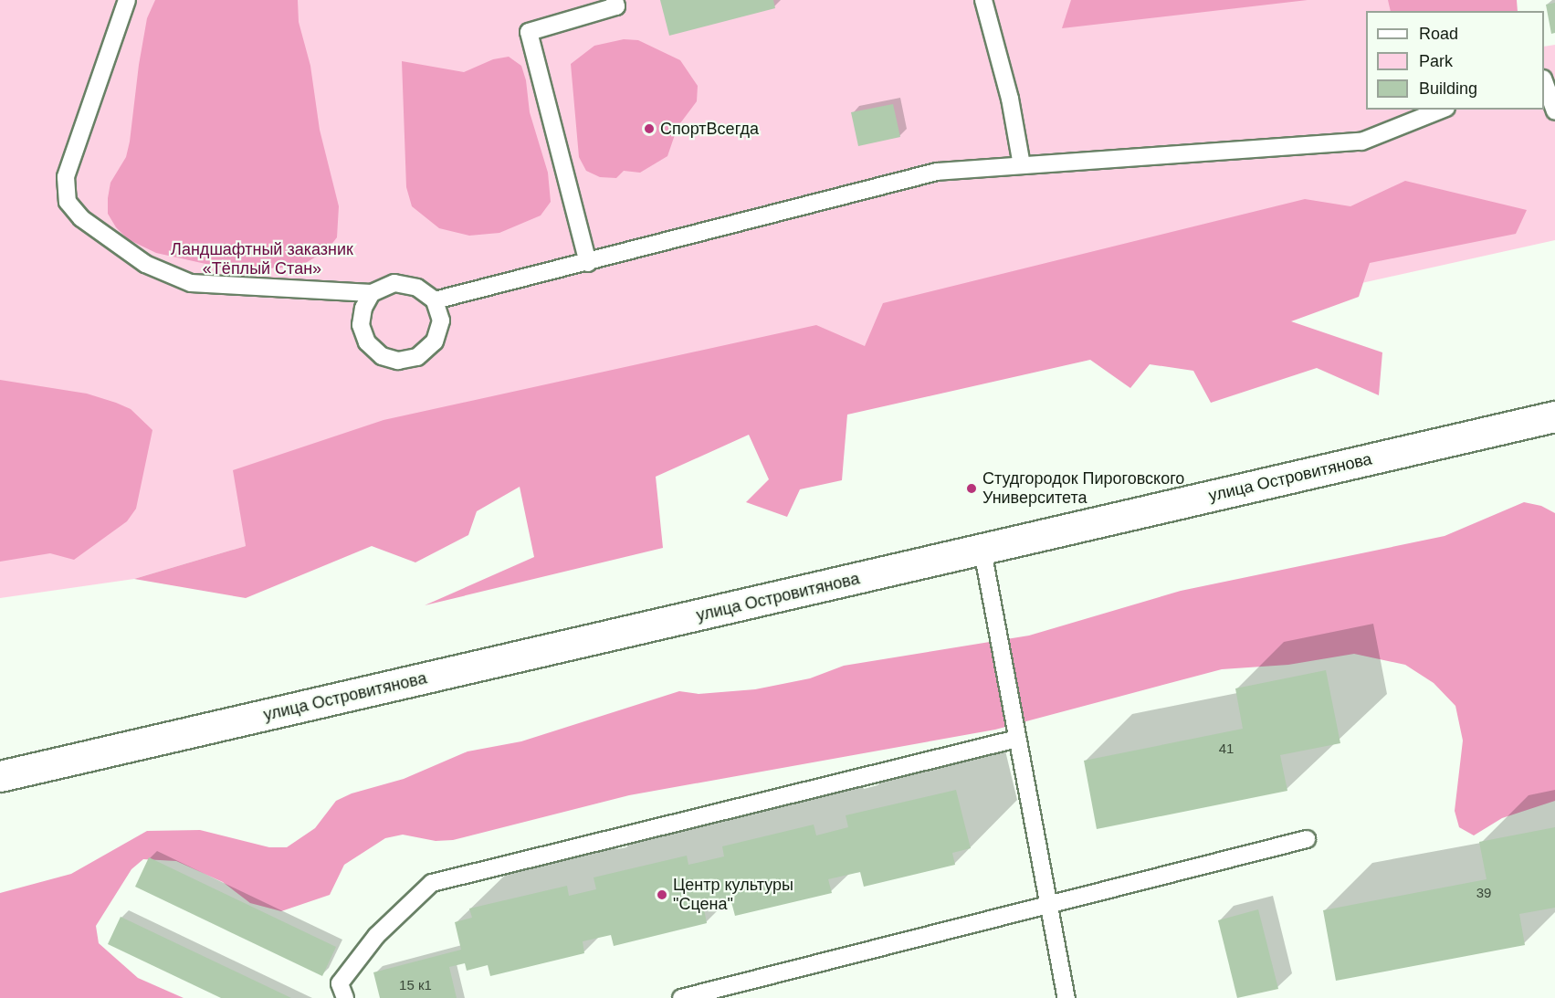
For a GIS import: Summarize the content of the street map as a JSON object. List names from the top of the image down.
{
  "streets": {
    "main road": ["улица Островитянова"]
  },
  "parks": ["Ландшафтный заказник «Тёплый Стан»"],
  "places": ["СпортВсегда", "Студгородок Пироговского Университета", "Центр культуры \"Сцена\""],
  "house_numbers": ["41", "39", "15 к1"],
  "legend": ["Road", "Park", "Building"]
}
